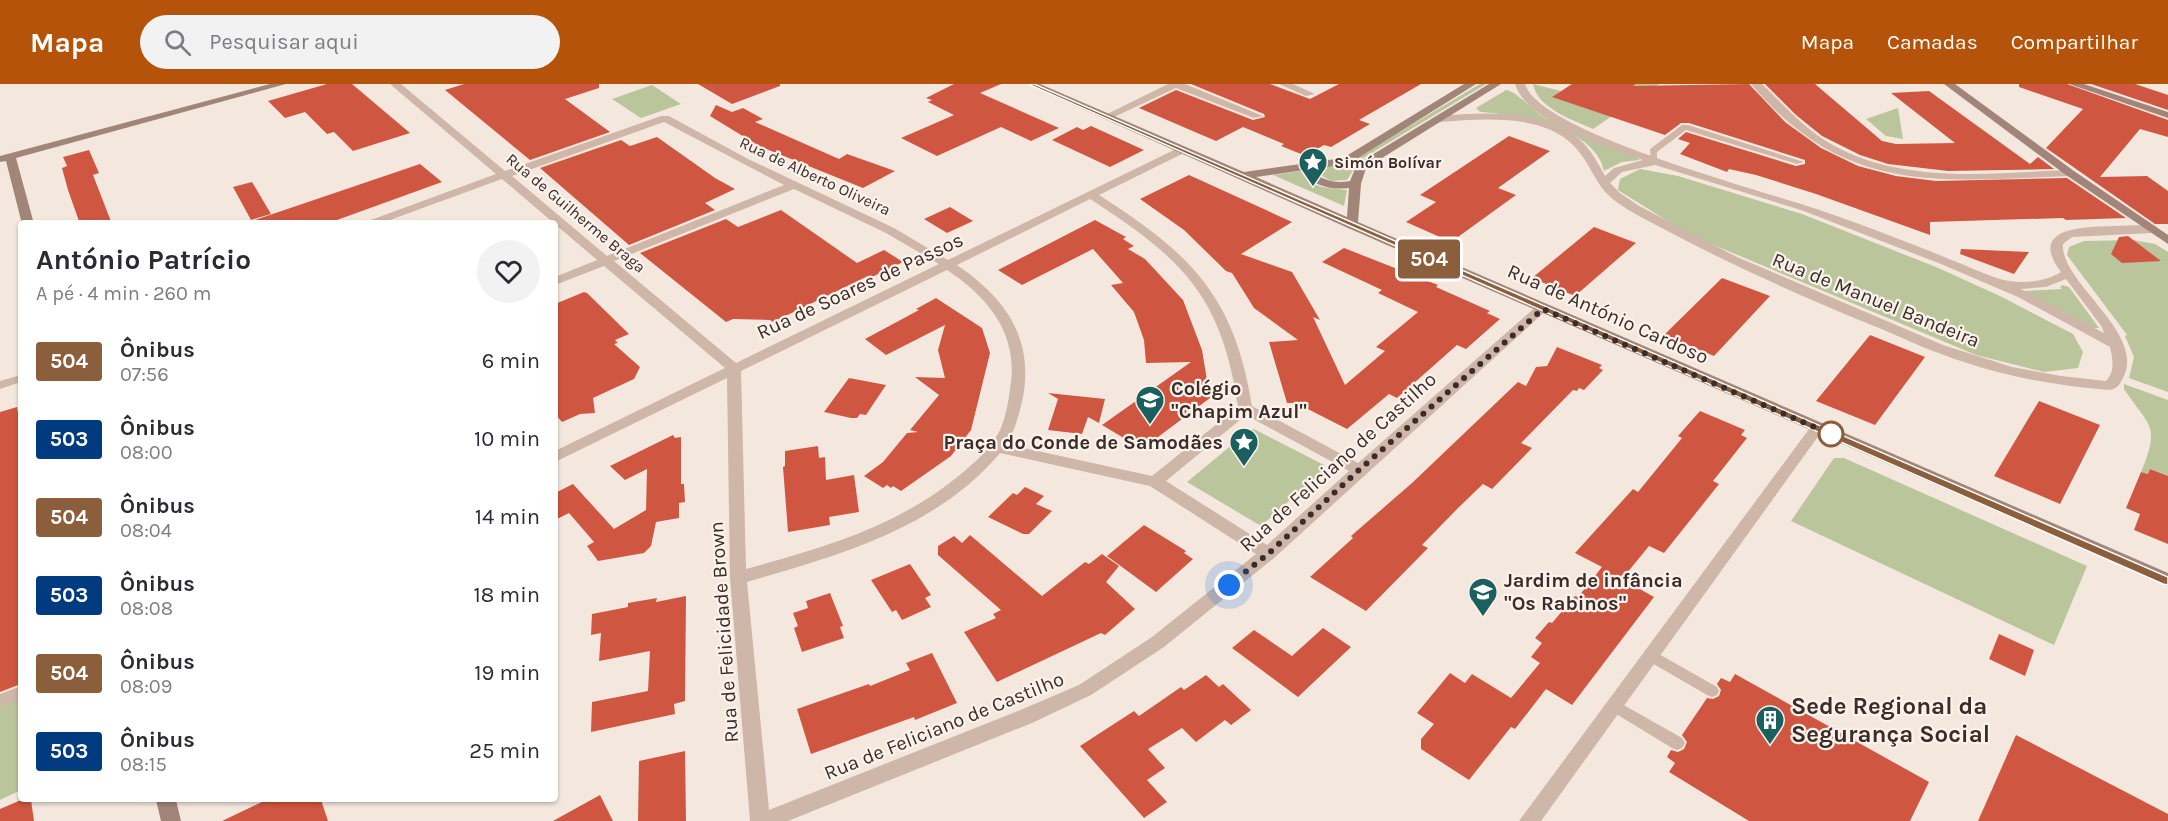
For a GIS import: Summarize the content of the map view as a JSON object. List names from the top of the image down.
{
  "streets": {
    "street": [
      "Rua de Alberto Oliveira",
      "Rua de Guilherme Braga",
      "Rua de Soares de Passos",
      "Rua de Manuel Bandeira",
      "Rua de António Cardoso",
      "Rua de Feliciano de Castilho",
      "Rua de Felicidade Brown"
    ]
  },
  "crossings": [
    ["Rua de Alberto Oliveira", "Rua de Guilherme Braga"],
    ["Rua de Alberto Oliveira", "Rua de Soares de Passos"],
    ["Rua de Alberto Oliveira", "Rua de Felicidade Brown"],
    ["Rua de Guilherme Braga", "Rua de Soares de Passos"],
    ["Rua de Guilherme Braga", "Rua de Felicidade Brown"],
    ["Rua de Soares de Passos", "Rua de António Cardoso"],
    ["Rua de Soares de Passos", "Rua de Felicidade Brown"],
    ["Rua de António Cardoso", "Rua de Feliciano de Castilho"]
  ],
  "places": {
    "place": ["Simón Bolívar", "Praça do Conde de Samodães"],
    "school or university": ["Colégio \"Chapim Azul\"", "Jardim de infância \"Os Rabinos\""],
    "building": ["Sede Regional da Segurança Social"]
  },
  "lines": ["bus line 504"],
  "page": {
    "header": "Mapa",
    "search": "Pesquisar aqui",
    "nav": ["Mapa", "Camadas", "Compartilhar"],
    "on_map": "504",
    "heading": ["António Patrício", "A pé · 4 min · 260 m"],
    "list": [
      {
        "mark": "504",
        "name": "Ônibus",
        "note": "07:56",
        "value": "6 min"
      },
      {
        "mark": "503",
        "name": "Ônibus",
        "note": "08:00",
        "value": "10 min"
      },
      {
        "mark": "504",
        "name": "Ônibus",
        "note": "08:04",
        "value": "14 min"
      },
      {
        "mark": "503",
        "name": "Ônibus",
        "note": "08:08",
        "value": "18 min"
      },
      {
        "mark": "504",
        "name": "Ônibus",
        "note": "08:09",
        "value": "19 min"
      },
      {
        "mark": "503",
        "name": "Ônibus",
        "note": "08:15",
        "value": "25 min"
      }
    ]
  }
}
